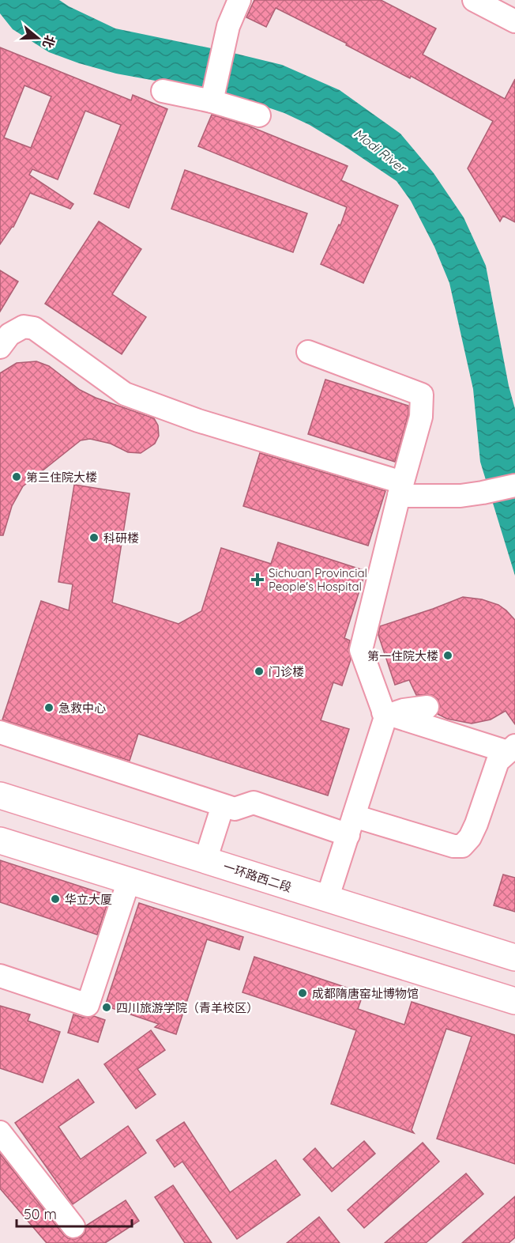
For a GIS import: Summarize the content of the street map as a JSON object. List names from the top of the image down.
{
  "streets": {
    "main road": ["一环路西二段"]
  },
  "water": ["Modi River"],
  "places": {
    "other": [
      "第三住院大楼",
      "科研楼",
      "第一住院大楼",
      "门诊楼",
      "急救中心",
      "华立大厦",
      "成都隋唐窑址博物馆",
      "四川旅游学院（青羊校区）"
    ],
    "health": ["Sichuan Provincial People's Hospital"]
  },
  "scale_bar": "50 m",
  "north": "right"
}
